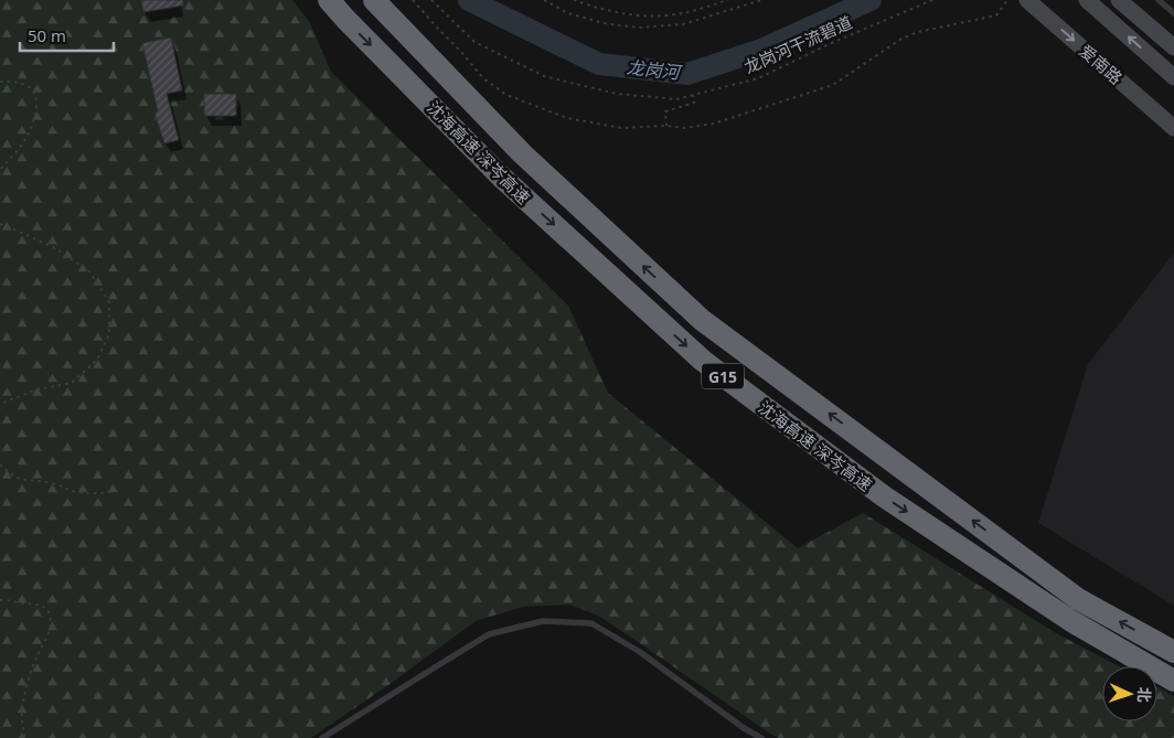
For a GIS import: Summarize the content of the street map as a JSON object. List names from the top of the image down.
{
  "streets": {
    "highway": ["沈海高速 深岑高速", "G15"],
    "main road": ["爱南路"],
    "path": ["龙岗河干流碧道"]
  },
  "water": ["龙岗河"],
  "scale_bar": "50 m",
  "north": "right"
}
